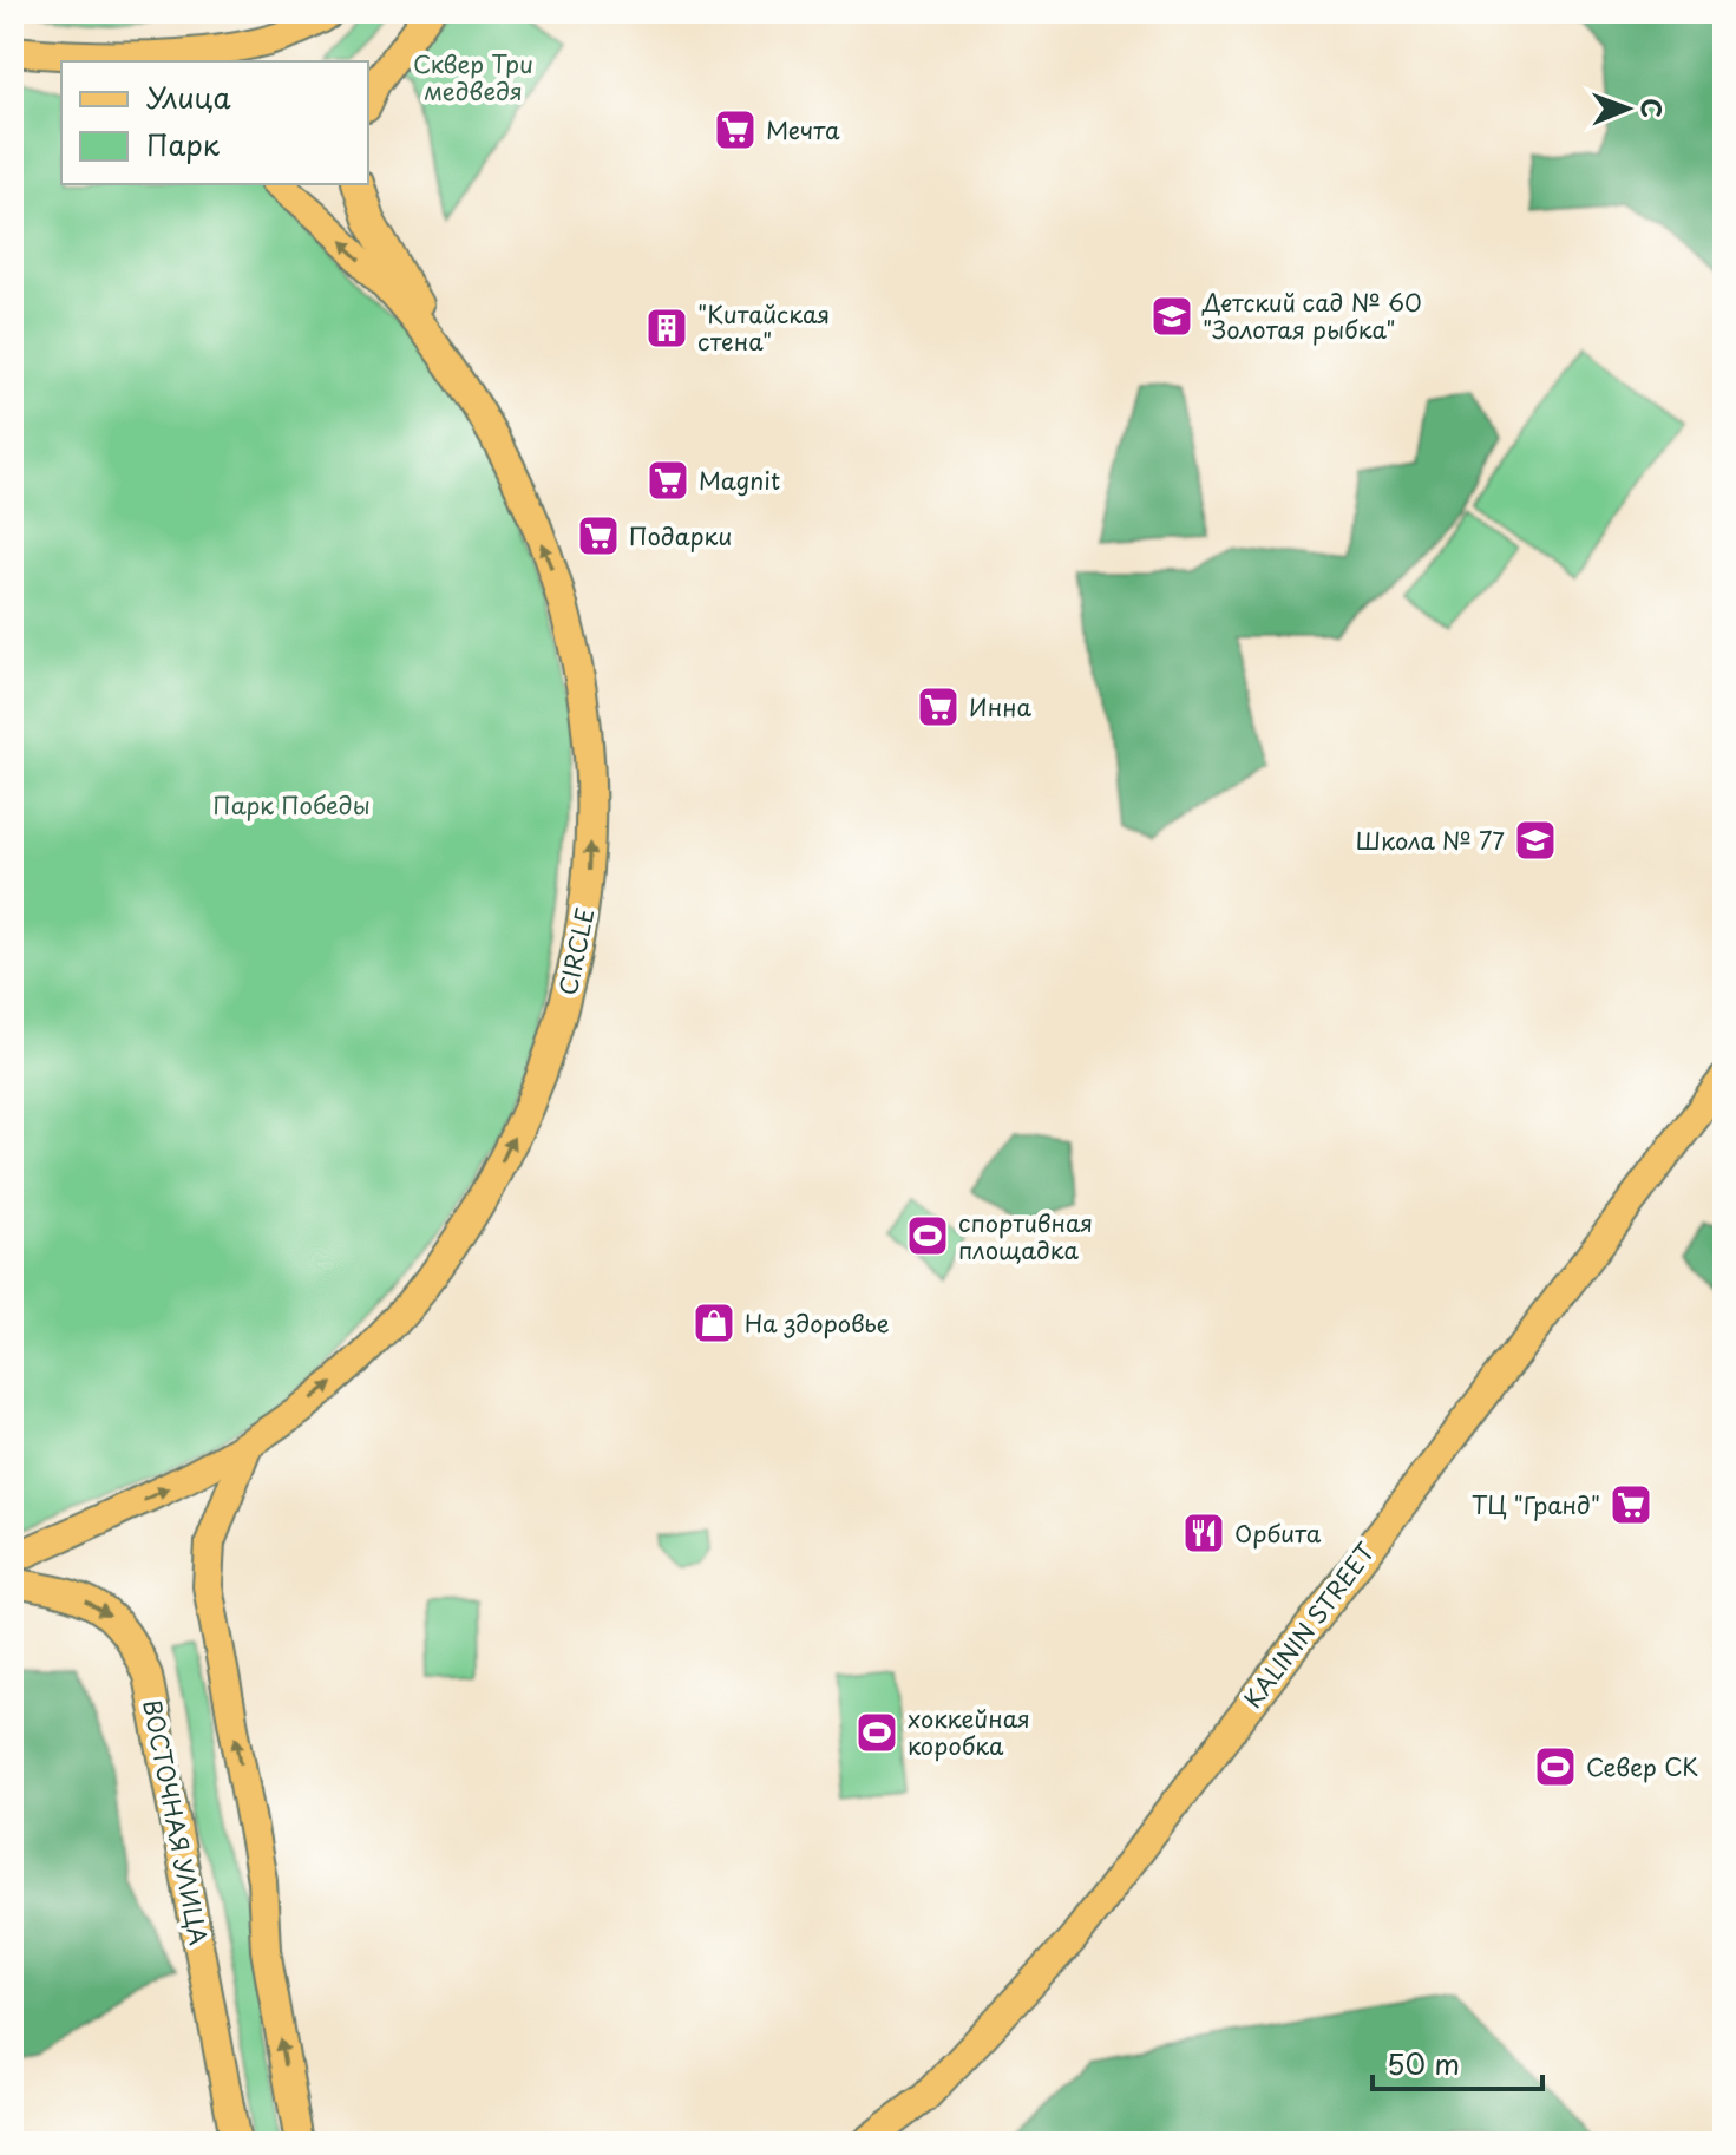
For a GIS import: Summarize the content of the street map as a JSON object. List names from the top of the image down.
{
  "streets": {
    "main road": ["CIRCLE", "KALININ STREET", "ВОСТОЧНАЯ УЛИЦА"]
  },
  "one_way": ["CIRCLE"],
  "parks": ["Сквер Три медведя", "Парк Победы"],
  "places": {
    "supermarket": [
      "Мечта",
      "Magnit",
      "Подарки",
      "Инна",
      "ТЦ \"Гранд\""
    ],
    "school or university": ["Детский сад № 60 \"Золотая рыбка\"", "Школа № 77"],
    "building": ["\"Китайская стена\""],
    "sports": ["спортивная площадка", "хоккейная коробка", "Север СК"],
    "shop": ["На здоровье"],
    "restaurant": ["Орбита"]
  },
  "legend": ["Улица", "Парк"],
  "scale_bar": "50 m",
  "north": "right"
}
